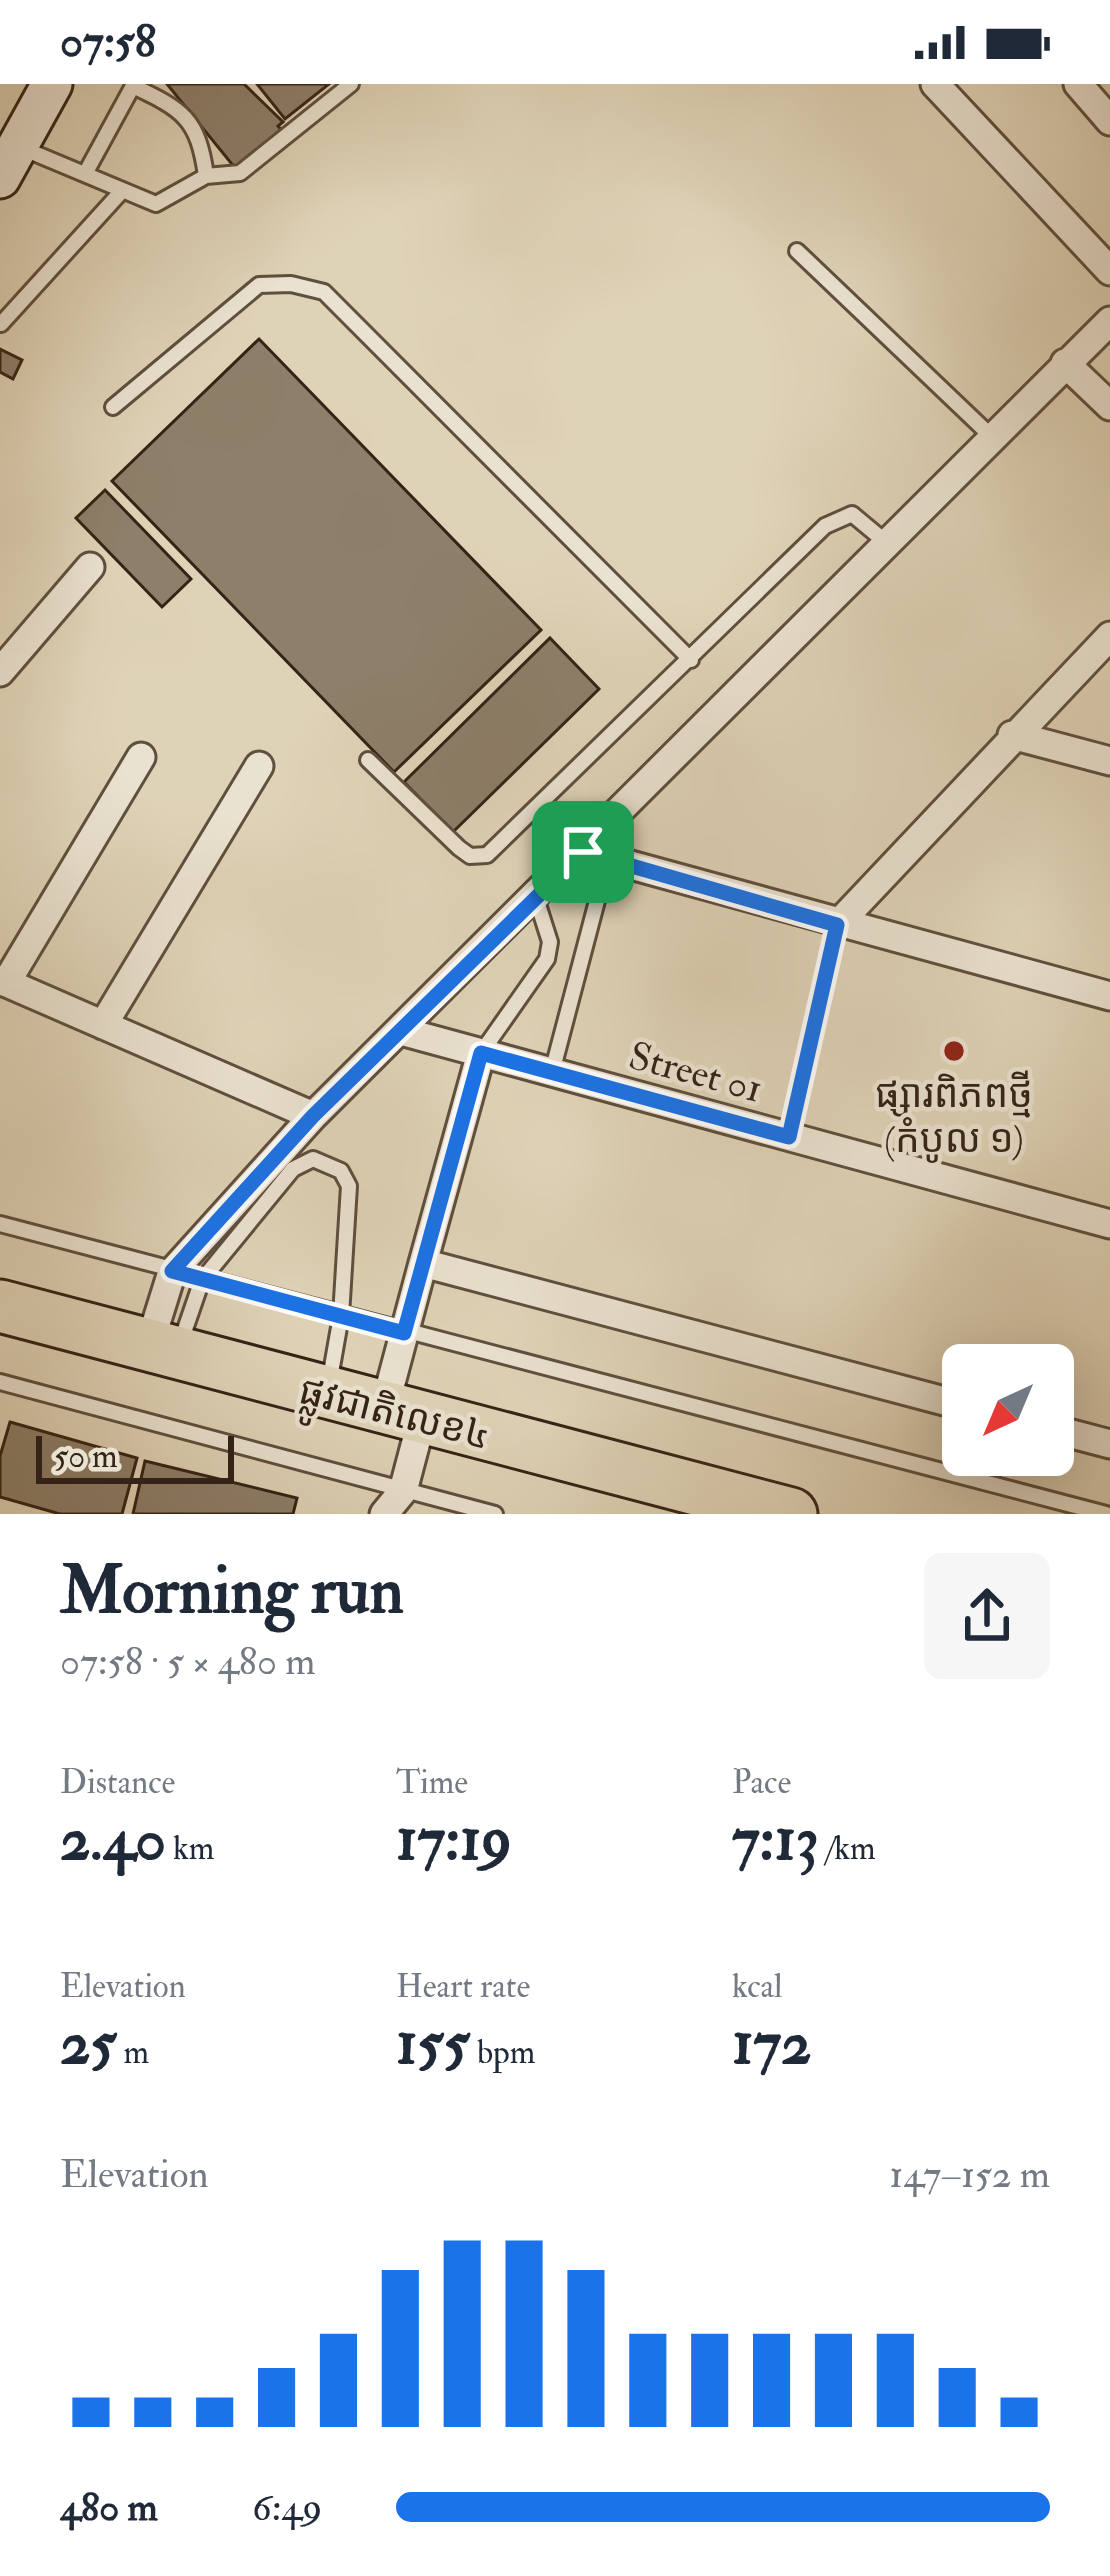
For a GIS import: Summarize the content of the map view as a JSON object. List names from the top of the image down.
{
  "streets": {
    "highway": ["ផ្លូវជាតិលេខ៤"],
    "street": ["Street 01"]
  },
  "places": ["ផ្សារពិភពថ្មី (កំបូល ១)"],
  "scale_bar": "50 m",
  "north": "bottom left",
  "page": {
    "status": "07:58",
    "scale": "50 m",
    "heading": ["Morning run", "07:58 · 5 × 480 m"],
    "stats": [
      ["Distance", "2.40 km"],
      ["Time", "17:19"],
      ["Pace", "7:13 /km"],
      ["Elevation", "25 m"],
      ["Heart rate", "155 bpm"],
      ["kcal", "172"]
    ],
    "chart": ["Elevation", "147–152 m"],
    "list": [
      {
        "name": "480 m",
        "note": "6:49"
      }
    ]
  }
}
